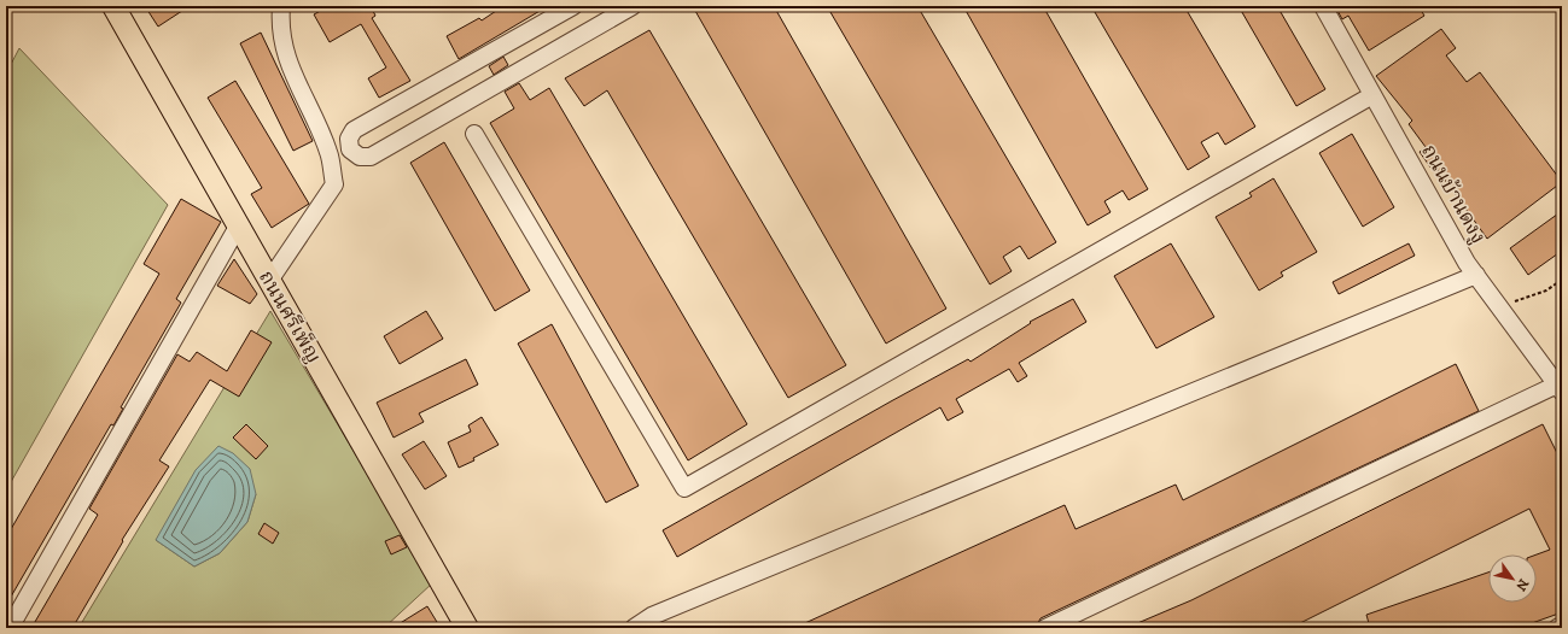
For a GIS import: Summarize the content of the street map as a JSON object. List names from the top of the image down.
{
  "streets": {
    "main road": ["ถนนศรีเพ็ญ"],
    "street": ["ถนนบ้านดงงู"]
  },
  "north": "bottom right"
}
